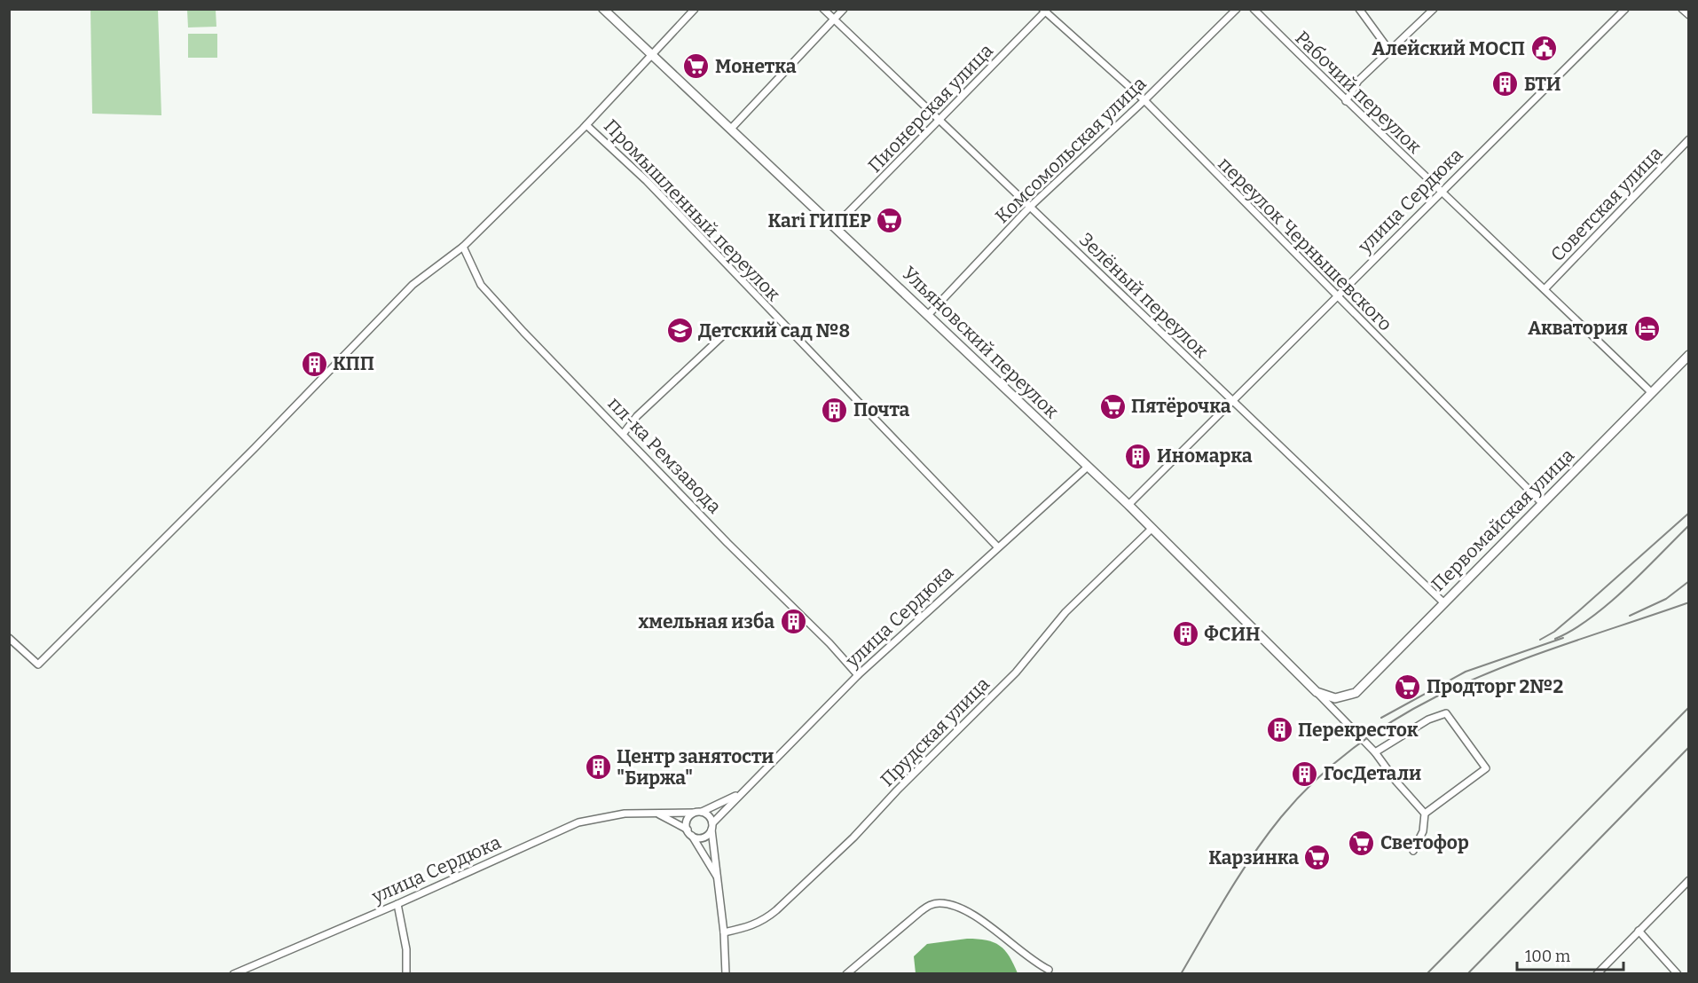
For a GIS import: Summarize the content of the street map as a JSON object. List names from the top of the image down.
{
  "streets": {
    "main road": ["Ульяновский переулок", "Первомайская улица"],
    "street": [
      "Рабочий переулок",
      "Пионерская улица",
      "Комсомольская улица",
      "улица Сердюка",
      "Советская улица",
      "Промышленный переулок",
      "переулок Чернышевского",
      "Зелёный переулок",
      "пл-ка Ремзавода",
      "Прудская улица"
    ]
  },
  "crossings": [
    ["Рабочий переулок", "улица Сердюка"],
    ["Рабочий переулок", "Советская улица"],
    ["Рабочий переулок", "Первомайская улица"],
    ["Пионерская улица", "переулок Чернышевского"],
    ["Пионерская улица", "Зелёный переулок"],
    ["Пионерская улица", "Ульяновский переулок"],
    ["Комсомольская улица", "переулок Чернышевского"],
    ["Комсомольская улица", "Зелёный переулок"],
    ["Комсомольская улица", "Ульяновский переулок"],
    ["улица Сердюка", "Промышленный переулок"],
    ["улица Сердюка", "переулок Чернышевского"],
    ["улица Сердюка", "Зелёный переулок"],
    ["улица Сердюка", "Ульяновский переулок"],
    ["улица Сердюка", "пл-ка Ремзавода"],
    ["переулок Чернышевского", "Первомайская улица"],
    ["Зелёный переулок", "Первомайская улица"],
    ["Ульяновский переулок", "Первомайская улица"],
    ["Ульяновский переулок", "Прудская улица"]
  ],
  "places": {
    "public building": ["Алейский МОСП"],
    "supermarket": [
      "Монетка",
      "Kari ГИПЕР",
      "Пятёрочка",
      "Продторг 2№2",
      "Светофор",
      "Карзинка"
    ],
    "building": [
      "БТИ",
      "КПП",
      "Почта",
      "Иномарка",
      "хмельная изба",
      "ФСИН",
      "Перекресток",
      "Центр занятости \"Биржа\"",
      "ГосДетали"
    ],
    "hotel": ["Акватория"],
    "school or university": ["Детский сад №8"]
  },
  "scale_bar": "100 m"
}
